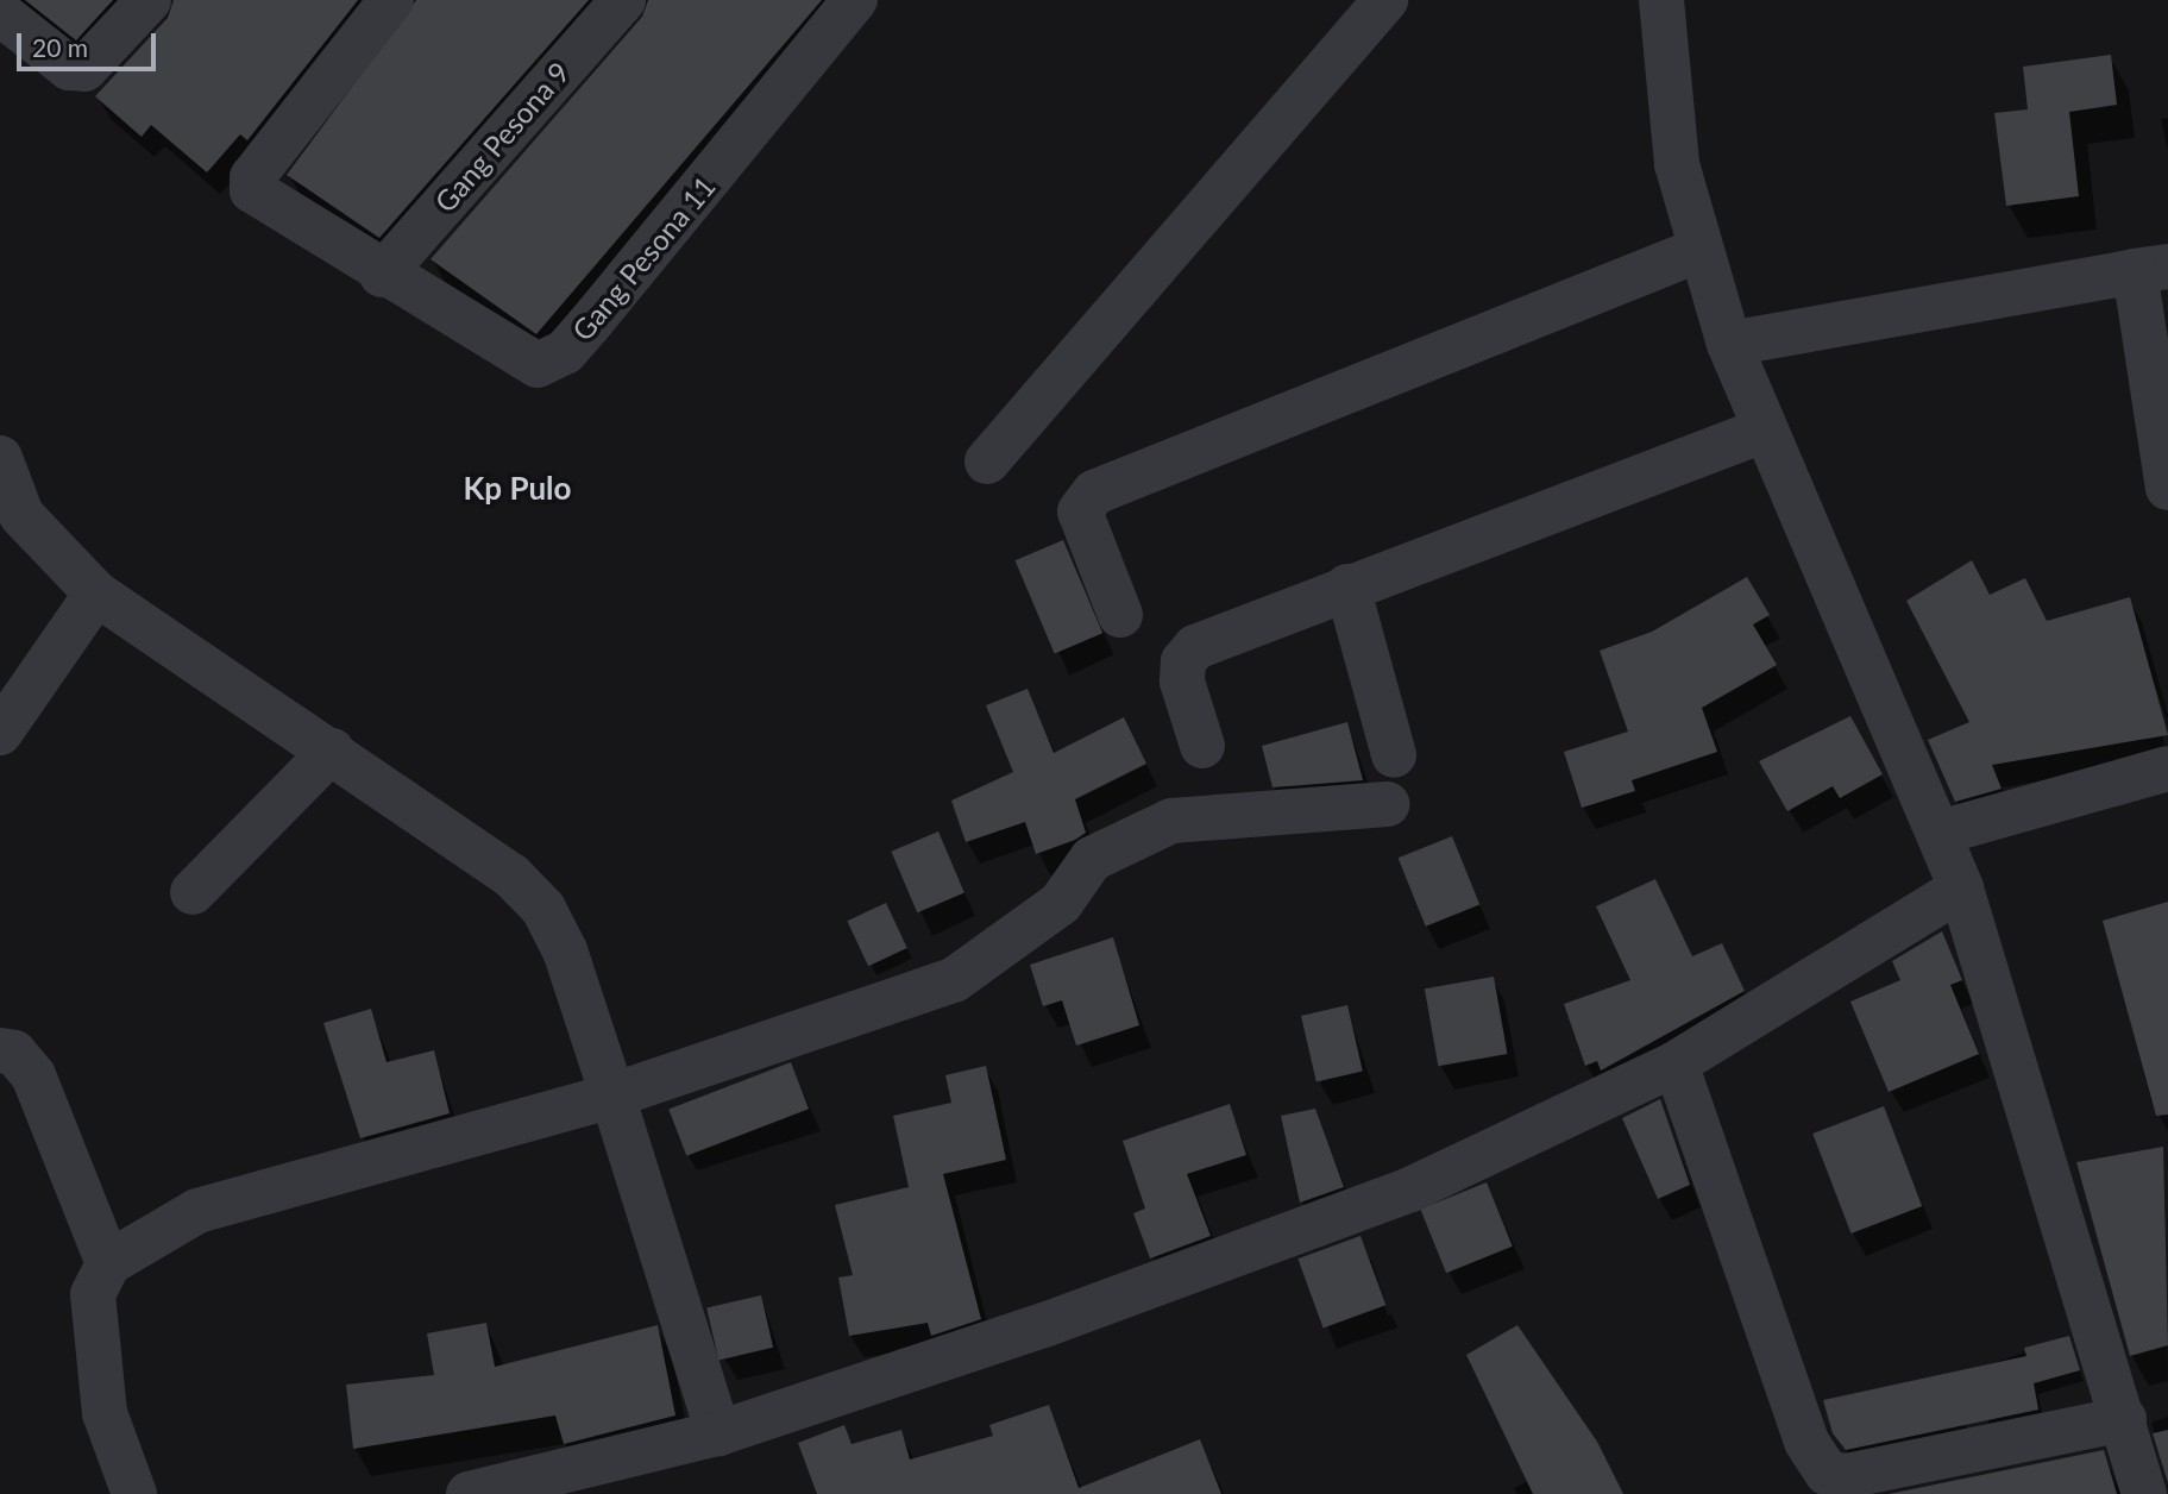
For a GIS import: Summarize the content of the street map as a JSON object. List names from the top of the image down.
{
  "streets": {
    "street": ["Gang Pesona 9", "Gang Pesona 11"]
  },
  "crossings": [
    ["Gang Pesona 9", "Gang Pesona 11"]
  ],
  "districts": ["Kp Pulo"],
  "scale_bar": "20 m"
}
